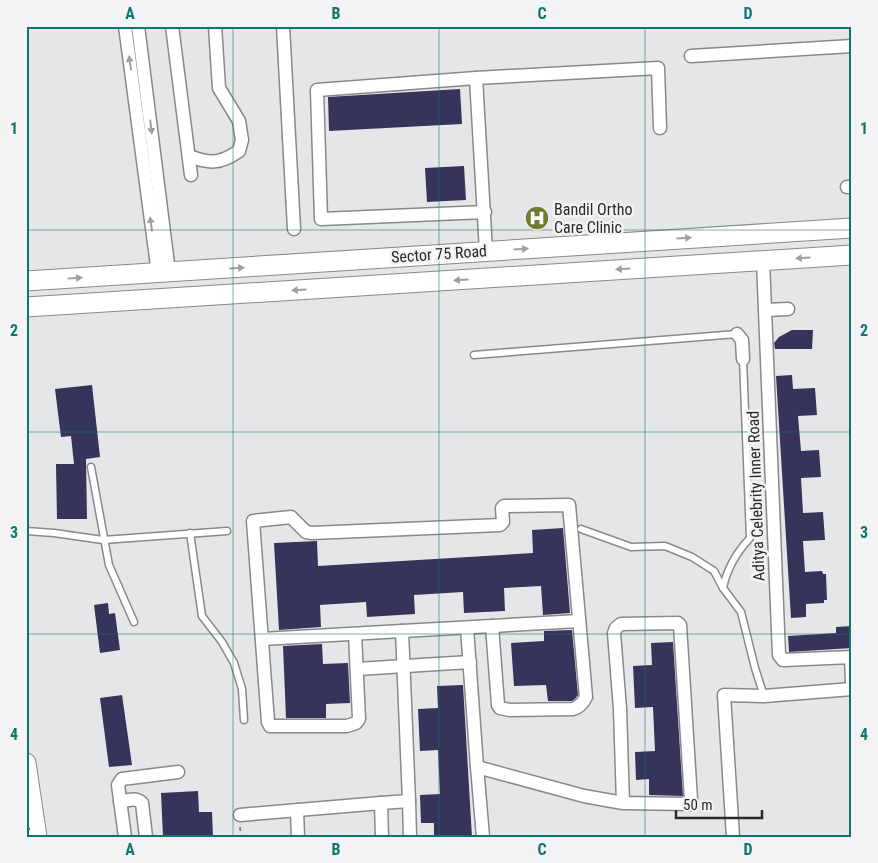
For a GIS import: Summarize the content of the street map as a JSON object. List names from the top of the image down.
{
  "streets": {
    "street": ["Sector 75 Road", "Aditya Celebrity Inner Road"]
  },
  "crossings": [
    ["Sector 75 Road", "Aditya Celebrity Inner Road"]
  ],
  "places": {
    "hospital": ["Bandil Ortho Care Clinic"]
  },
  "scale_bar": "50 m",
  "grid": {
    "columns": [
      "A",
      "B",
      "C",
      "D"
    ],
    "rows": [
      "1",
      "2",
      "3",
      "4"
    ]
  }
}
